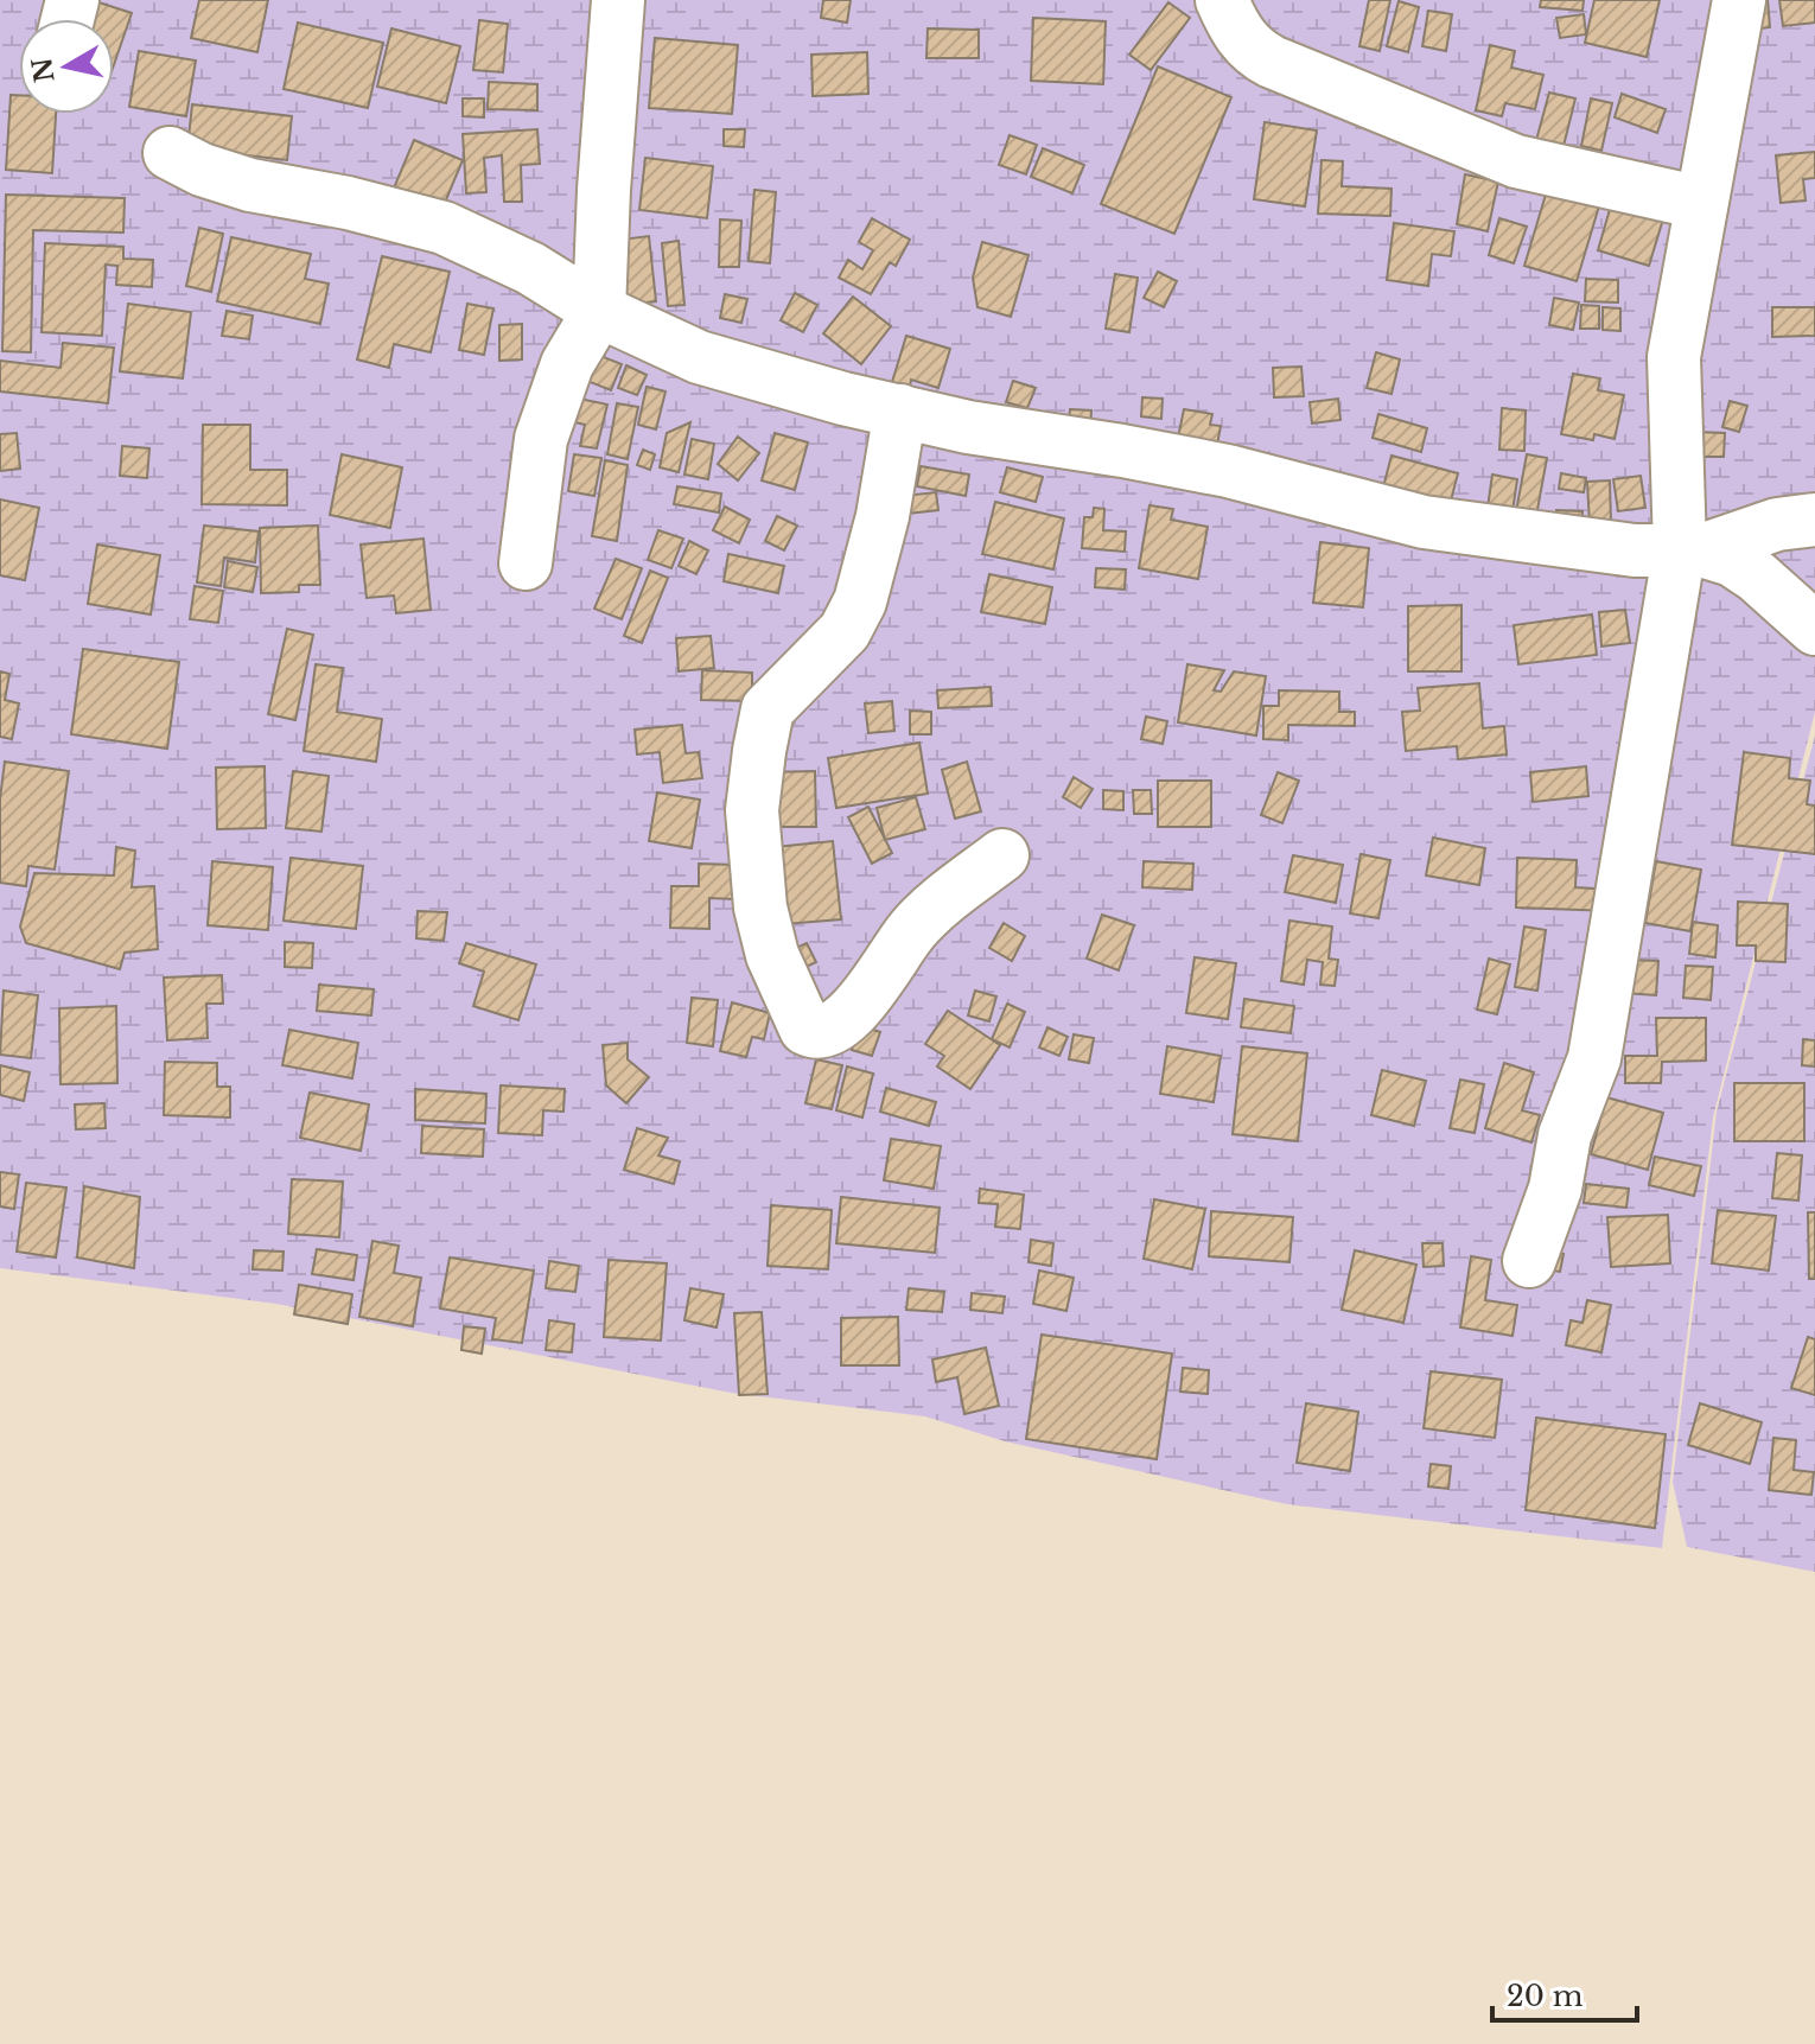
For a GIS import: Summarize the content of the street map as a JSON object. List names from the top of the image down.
{
  "scale_bar": "20 m",
  "north": "left"
}
